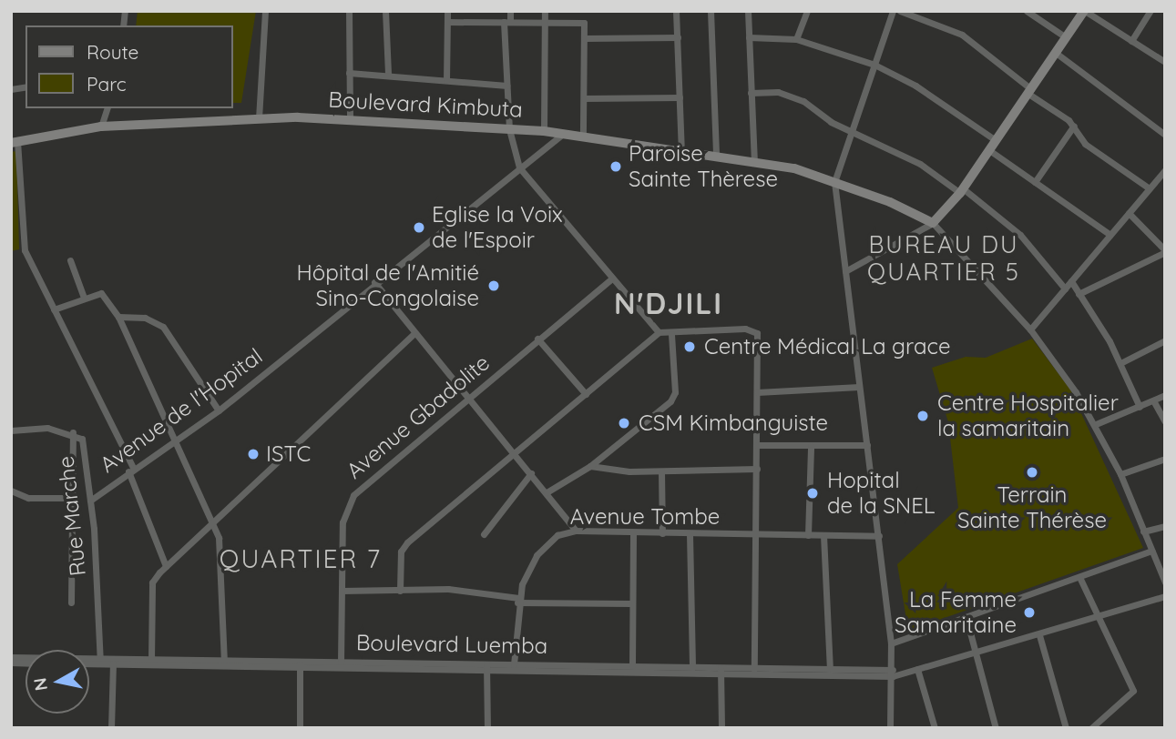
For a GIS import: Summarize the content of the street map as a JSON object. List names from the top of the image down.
{
  "streets": {
    "street": [
      "Boulevard Kimbuta",
      "Avenue de l'Hopital",
      "Avenue Gbadolite",
      "Rue Marche",
      "Avenue Tombe",
      "Boulevard Luemba"
    ]
  },
  "crossings": [
    ["Boulevard Kimbuta", "Avenue de l'Hopital"],
    ["Avenue de l'Hopital", "Rue Marche"],
    ["Avenue Gbadolite", "Boulevard Luemba"],
    ["Rue Marche", "Boulevard Luemba"],
    ["Avenue Tombe", "Boulevard Luemba"]
  ],
  "districts": ["BUREAU DU QUARTIER 5", "N'DJILI", "QUARTIER 7"],
  "places": [
    "Paroise Sainte Thèrese",
    "Eglise la Voix de l'Espoir",
    "Hôpital de l'Amitié Sino-Congolaise",
    "Centre Médical La grace",
    "Centre Hospitalier la samaritain",
    "CSM Kimbanguiste",
    "ISTC",
    "Terrain Sainte Thérèse",
    "Hopital de la SNEL",
    "La Femme Samaritaine"
  ],
  "legend": ["Route", "Parc"],
  "north": "left"
}
